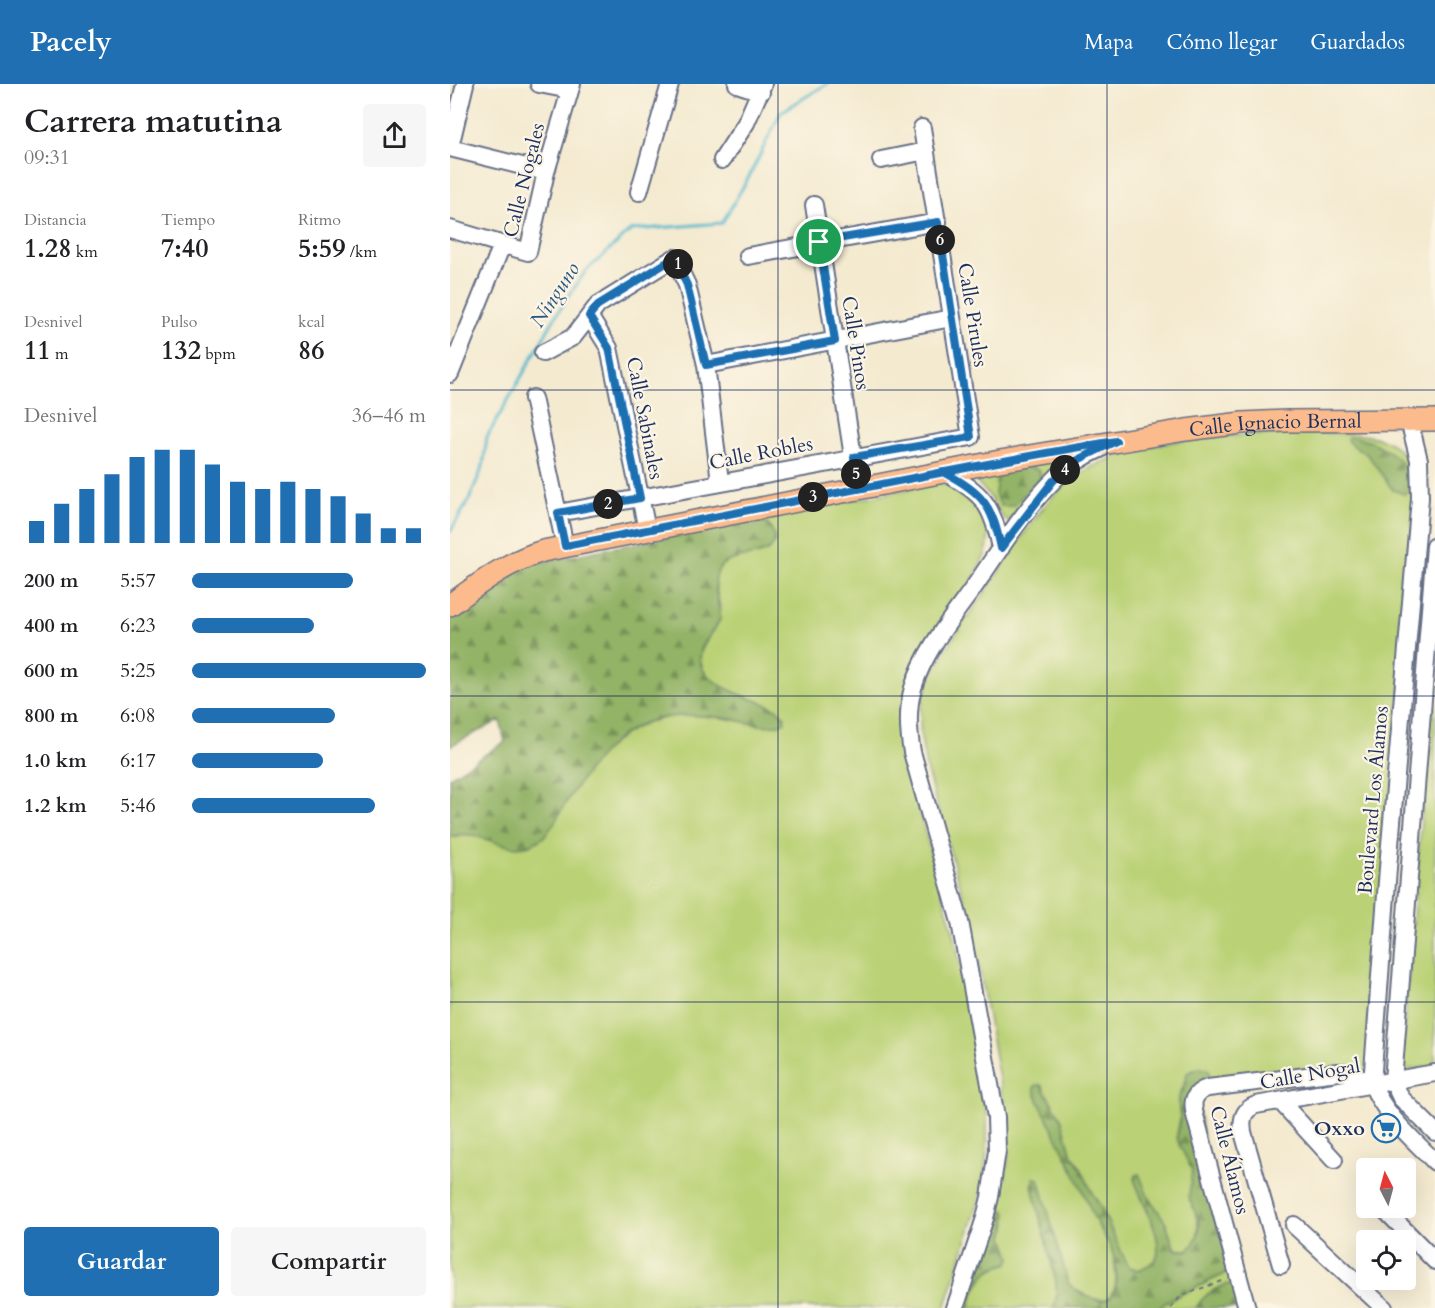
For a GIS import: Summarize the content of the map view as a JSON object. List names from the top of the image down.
{
  "streets": {
    "main road": ["Calle Ignacio Bernal"],
    "street": [
      "Calle Nogales",
      "Calle Pirules",
      "Calle Pinos",
      "Calle Sabinales",
      "Calle Robles",
      "Boulevard Los Álamos",
      "Calle Nogal",
      "Calle Álamos"
    ]
  },
  "crossings": [
    ["Calle Pirules", "Calle Robles"],
    ["Calle Pinos", "Calle Ignacio Bernal"],
    ["Calle Pinos", "Calle Robles"],
    ["Calle Sabinales", "Calle Ignacio Bernal"],
    ["Calle Sabinales", "Calle Robles"],
    ["Calle Ignacio Bernal", "Boulevard Los Álamos"],
    ["Boulevard Los Álamos", "Calle Nogal"],
    ["Boulevard Los Álamos", "Calle Álamos"],
    ["Calle Nogal", "Calle Álamos"]
  ],
  "water": ["Ninguno"],
  "places": {
    "supermarket": ["Oxxo"]
  },
  "north": "top",
  "page": {
    "header": "Pacely",
    "nav": ["Mapa", "Cómo llegar", "Guardados"],
    "heading": ["Carrera matutina", "09:31"],
    "stats": [
      ["Distancia", "1.28 km"],
      ["Tiempo", "7:40"],
      ["Ritmo", "5:59 /km"],
      ["Desnivel", "11 m"],
      ["Pulso", "132 bpm"],
      ["kcal", "86"]
    ],
    "pins": [
      "6",
      "1",
      "4",
      "5",
      "3",
      "2"
    ],
    "chart": ["Desnivel", "36–46 m"],
    "list": [
      {
        "name": "200 m",
        "note": "5:57"
      },
      {
        "name": "400 m",
        "note": "6:23"
      },
      {
        "name": "600 m",
        "note": "5:25"
      },
      {
        "name": "800 m",
        "note": "6:08"
      },
      {
        "name": "1.0 km",
        "note": "6:17"
      },
      {
        "name": "1.2 km",
        "note": "5:46"
      }
    ],
    "buttons": ["Guardar", "Compartir"]
  }
}
